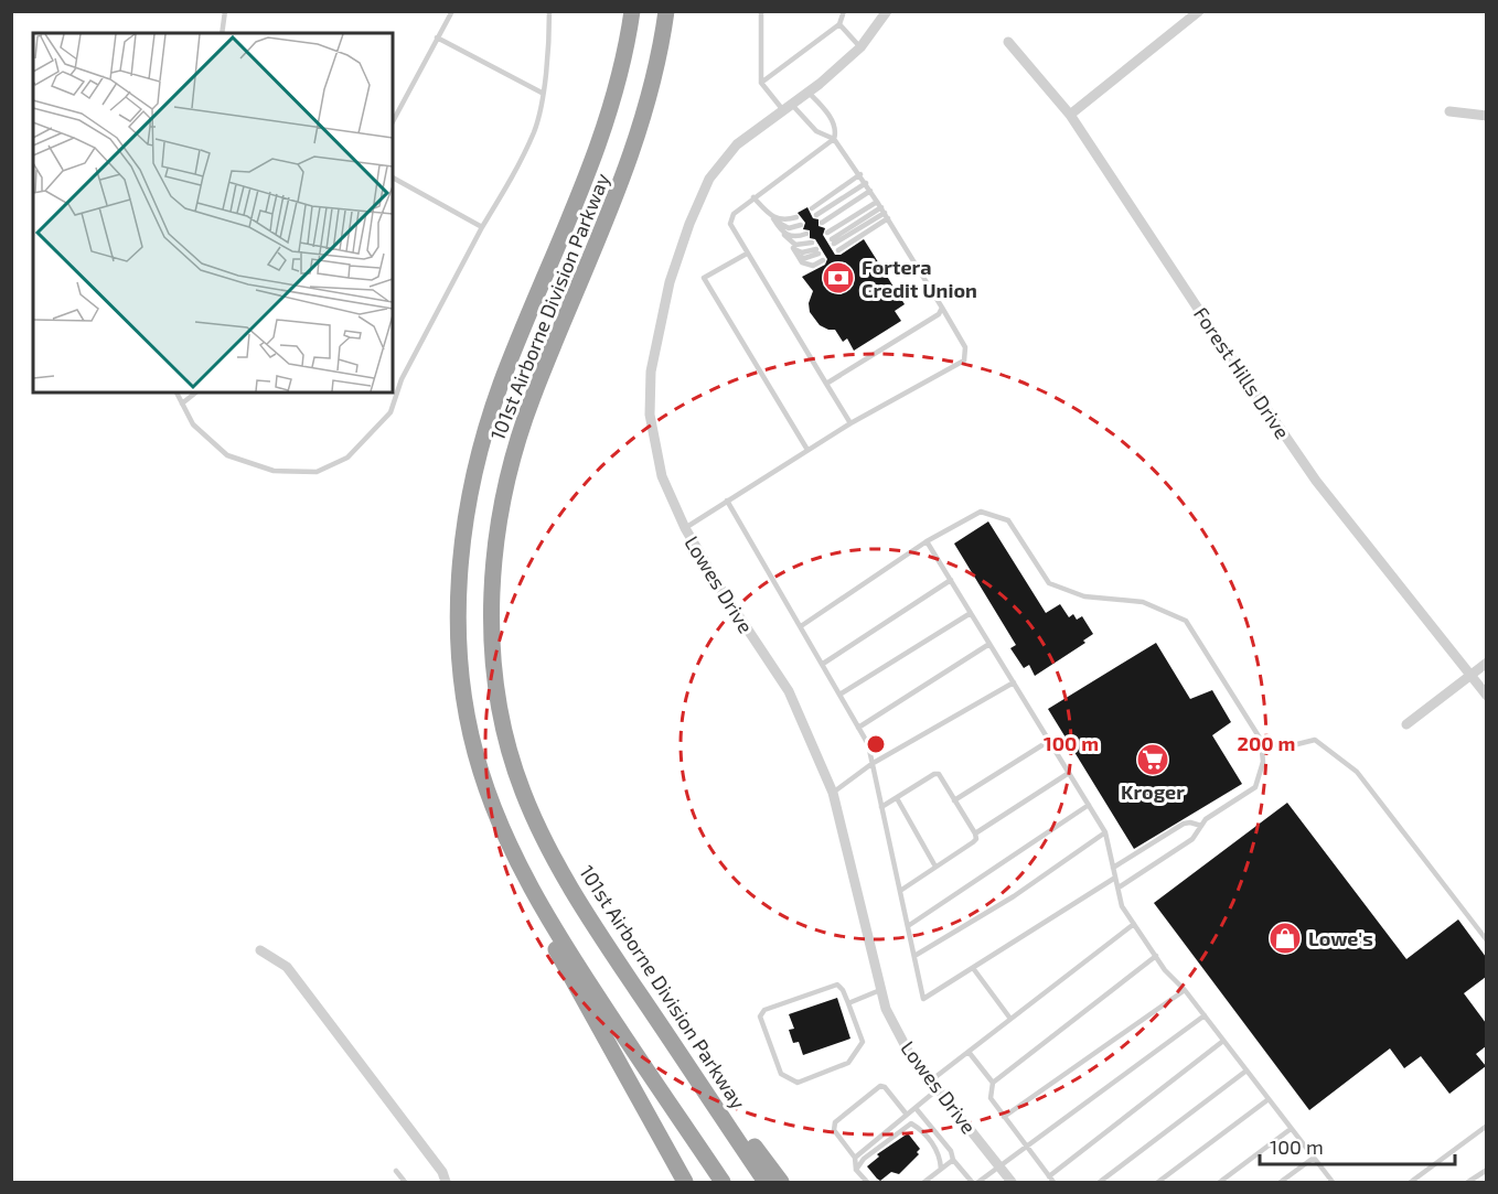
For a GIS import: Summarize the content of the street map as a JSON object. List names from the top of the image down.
{
  "streets": {
    "highway": ["101st Airborne Division Parkway"],
    "street": ["Forest Hills Drive", "Lowes Drive"]
  },
  "places": {
    "bank": ["Fortera Credit Union"],
    "supermarket": ["Kroger"],
    "shop": ["Lowe's"]
  },
  "scale_bar": "100 m",
  "rings": ["100 m", "200 m"]
}
